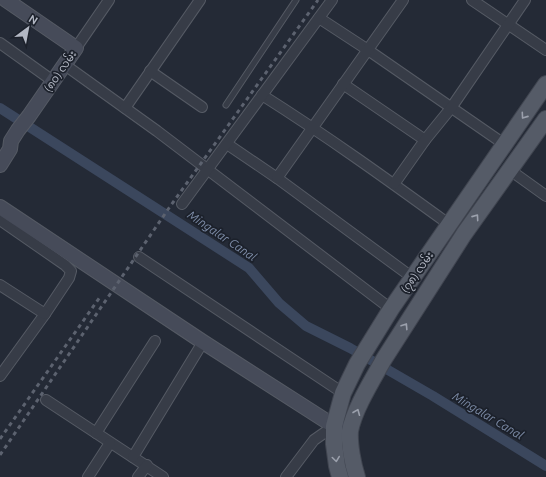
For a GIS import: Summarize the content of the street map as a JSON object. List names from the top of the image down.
{
  "streets": {
    "main road": ["(၇၈) လမ်း"],
    "street": ["(၈၀) လမ်း"]
  },
  "water": ["Mingalar Canal"],
  "north": "top right"
}
